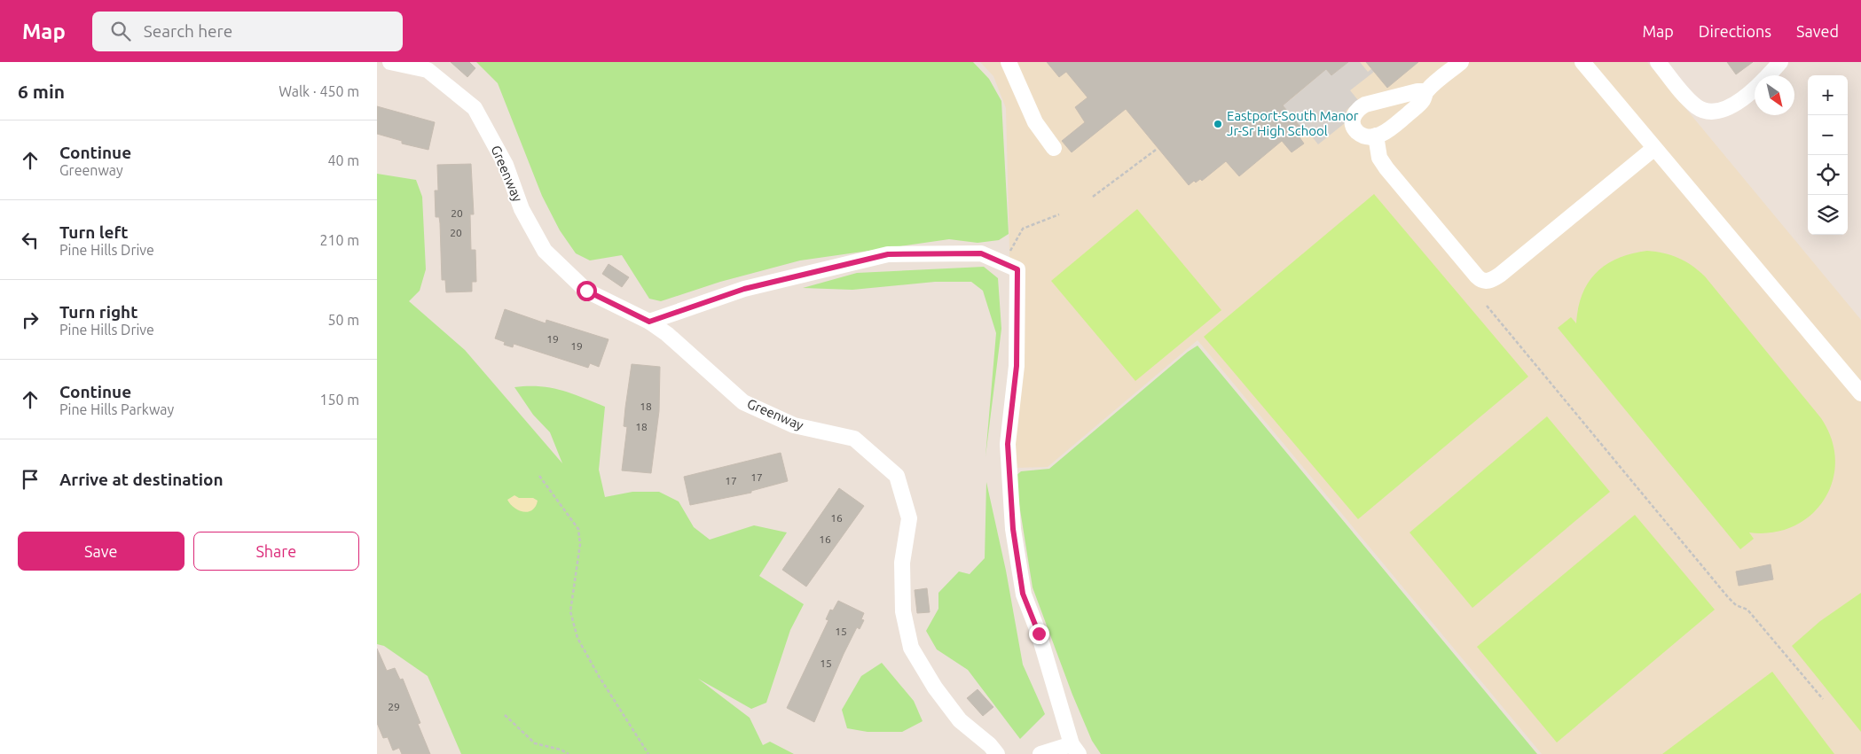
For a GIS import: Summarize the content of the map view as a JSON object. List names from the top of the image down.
{
  "streets": {
    "street": ["Greenway"]
  },
  "places": ["Eastport-South Manor Jr-Sr High School"],
  "house_numbers": [
    "20",
    "20",
    "19",
    "19",
    "18",
    "18",
    "17",
    "17",
    "16",
    "16",
    "15",
    "15",
    "29"
  ],
  "north": "bottom right",
  "page": {
    "header": "Map",
    "search": "Search here",
    "nav": ["Map", "Directions", "Saved"],
    "heading": ["6 min", "Walk · 450 m"],
    "map_buttons": ["+", "−"],
    "list": [
      ["Continue", "Greenway", "40 m"],
      ["Turn left", "Pine Hills Drive", "210 m"],
      ["Turn right", "Pine Hills Drive", "50 m"],
      ["Continue", "Pine Hills Parkway", "150 m"],
      "Arrive at destination"
    ],
    "buttons": ["Save", "Share"]
  }
}
